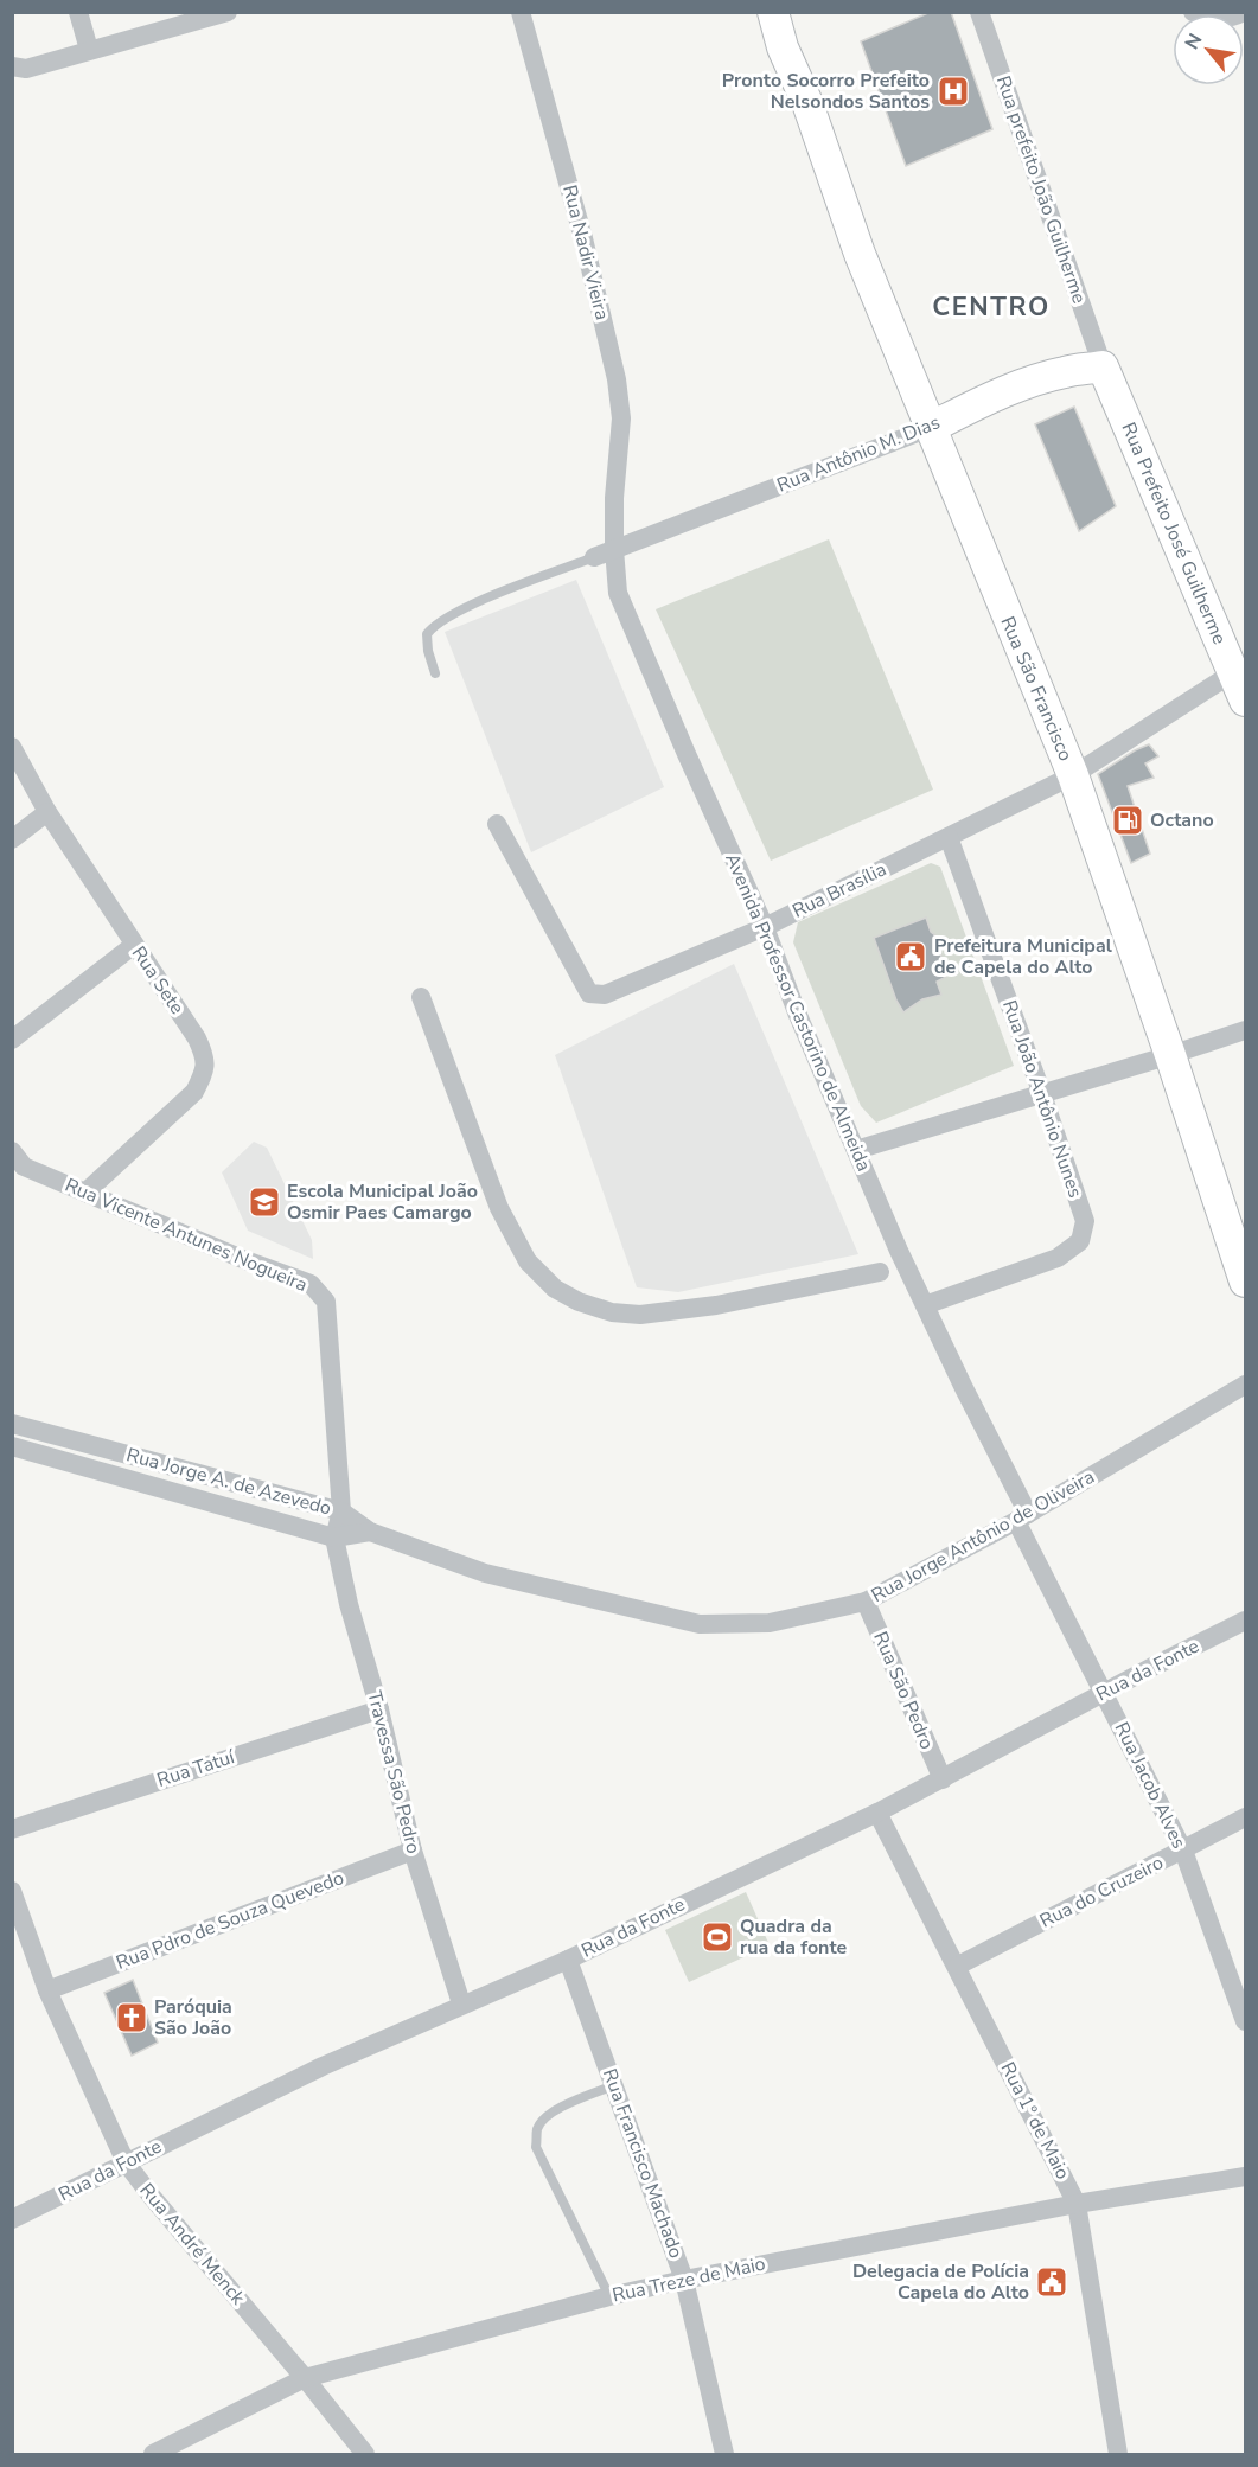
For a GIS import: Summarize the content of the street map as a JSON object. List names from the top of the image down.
{
  "streets": {
    "main road": ["Rua Antônio M. Dias", "Rua Prefeito José Guilherme", "Rua São Francisco"],
    "street": [
      "Rua prefeito João Guilherme",
      "Rua Nadir Vieira",
      "Rua Brasília",
      "Rua Sete",
      "Avenida Professor Castorino de Almeida",
      "Rua João Antônio Nunes",
      "Rua Vicente Antunes Nogueira",
      "Rua Jorge A. de Azevedo",
      "Rua Jorge Antônio de Oliveira",
      "Rua da Fonte",
      "Rua São Pedro",
      "Rua Tatuí",
      "Travessa São Pedro",
      "Rua Jacob Alves",
      "Rua do Cruzeiro",
      "Rua Pdro de Souza Quevedo",
      "Rua 1º de Maio",
      "Rua Francisco Machado",
      "Rua André Menck",
      "Rua Treze de Maio"
    ]
  },
  "crossings": [
    ["Rua prefeito João Guilherme", "Rua Antônio M. Dias"],
    ["Rua prefeito João Guilherme", "Rua Prefeito José Guilherme"],
    ["Rua Nadir Vieira", "Avenida Professor Castorino de Almeida"],
    ["Rua Antônio M. Dias", "Rua Prefeito José Guilherme"],
    ["Rua Antônio M. Dias", "Rua São Francisco"],
    ["Rua Antônio M. Dias", "Avenida Professor Castorino de Almeida"],
    ["Rua Prefeito José Guilherme", "Rua Brasília"],
    ["Rua São Francisco", "Rua Brasília"],
    ["Rua Brasília", "Avenida Professor Castorino de Almeida"],
    ["Rua Brasília", "Rua João Antônio Nunes"],
    ["Rua Sete", "Rua Vicente Antunes Nogueira"],
    ["Avenida Professor Castorino de Almeida", "Rua João Antônio Nunes"],
    ["Avenida Professor Castorino de Almeida", "Rua Jorge Antônio de Oliveira"],
    ["Avenida Professor Castorino de Almeida", "Rua Jacob Alves"],
    ["Rua Vicente Antunes Nogueira", "Rua Jorge A. de Azevedo"],
    ["Rua Vicente Antunes Nogueira", "Travessa São Pedro"],
    ["Rua Jorge A. de Azevedo", "Rua Jorge Antônio de Oliveira"],
    ["Rua Jorge A. de Azevedo", "Travessa São Pedro"],
    ["Rua Jorge Antônio de Oliveira", "Rua São Pedro"],
    ["Rua Jorge Antônio de Oliveira", "Rua Jacob Alves"],
    ["Rua da Fonte", "Rua São Pedro"],
    ["Rua da Fonte", "Travessa São Pedro"],
    ["Rua da Fonte", "Rua Jacob Alves"],
    ["Rua da Fonte", "Rua 1º de Maio"],
    ["Rua da Fonte", "Rua Francisco Machado"],
    ["Rua da Fonte", "Rua André Menck"],
    ["Rua Tatuí", "Travessa São Pedro"],
    ["Travessa São Pedro", "Rua Pdro de Souza Quevedo"],
    ["Rua Jacob Alves", "Rua do Cruzeiro"],
    ["Rua do Cruzeiro", "Rua 1º de Maio"],
    ["Rua Pdro de Souza Quevedo", "Rua André Menck"],
    ["Rua 1º de Maio", "Rua Treze de Maio"],
    ["Rua Francisco Machado", "Rua Treze de Maio"],
    ["Rua André Menck", "Rua Treze de Maio"]
  ],
  "districts": ["CENTRO"],
  "places": {
    "hospital": ["Pronto Socorro Prefeito Nelsondos Santos"],
    "fuel station": ["Octano"],
    "public building": ["Prefeitura Municipal de Capela do Alto", "Delegacia de Polícia Capela do Alto"],
    "school or university": ["Escola Municipal João Osmir Paes Camargo"],
    "sports": ["Quadra da rua da fonte"],
    "church": ["Paróquia São João"]
  },
  "north": "top left"
}
